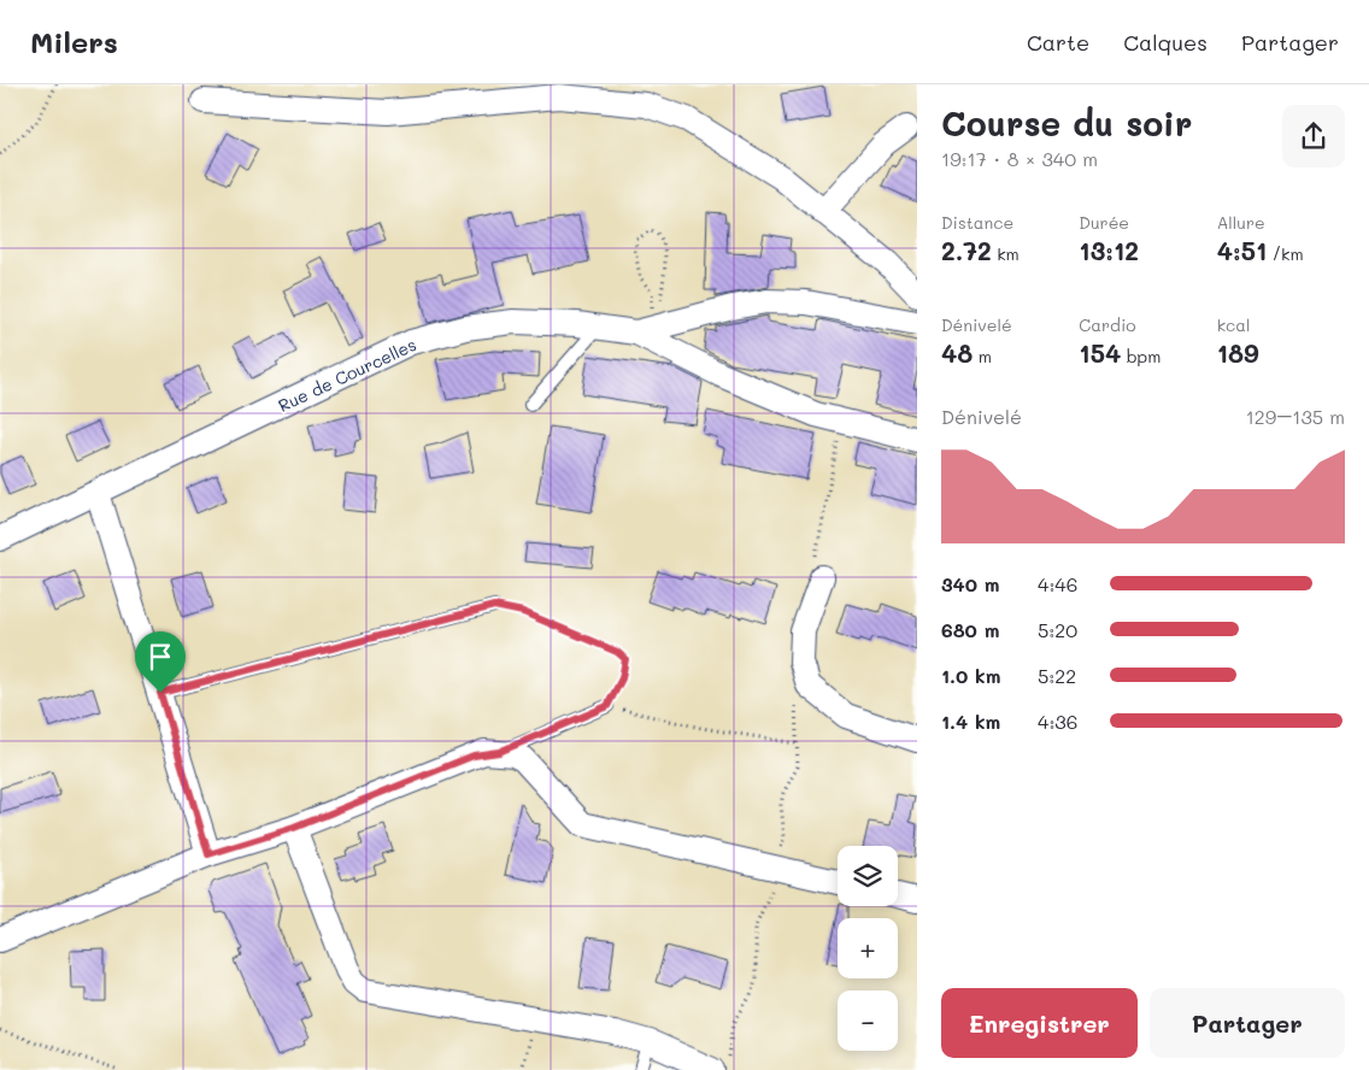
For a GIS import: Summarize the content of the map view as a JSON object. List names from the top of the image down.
{
  "streets": {
    "street": ["Rue de Courcelles"]
  },
  "page": {
    "header": "Milers",
    "nav": ["Carte", "Calques", "Partager"],
    "heading": ["Course du soir", "19:17 · 8 × 340 m"],
    "stats": [
      ["Distance", "2.72 km"],
      ["Durée", "13:12"],
      ["Allure", "4:51 /km"],
      ["Dénivelé", "48 m"],
      ["Cardio", "154 bpm"],
      ["kcal", "189"]
    ],
    "chart": ["Dénivelé", "129–135 m"],
    "list": [
      {
        "name": "340 m",
        "note": "4:46"
      },
      {
        "name": "680 m",
        "note": "5:20"
      },
      {
        "name": "1.0 km",
        "note": "5:22"
      },
      {
        "name": "1.4 km",
        "note": "4:36"
      }
    ],
    "map_buttons": ["+", "−"],
    "buttons": ["Enregistrer", "Partager"]
  }
}
